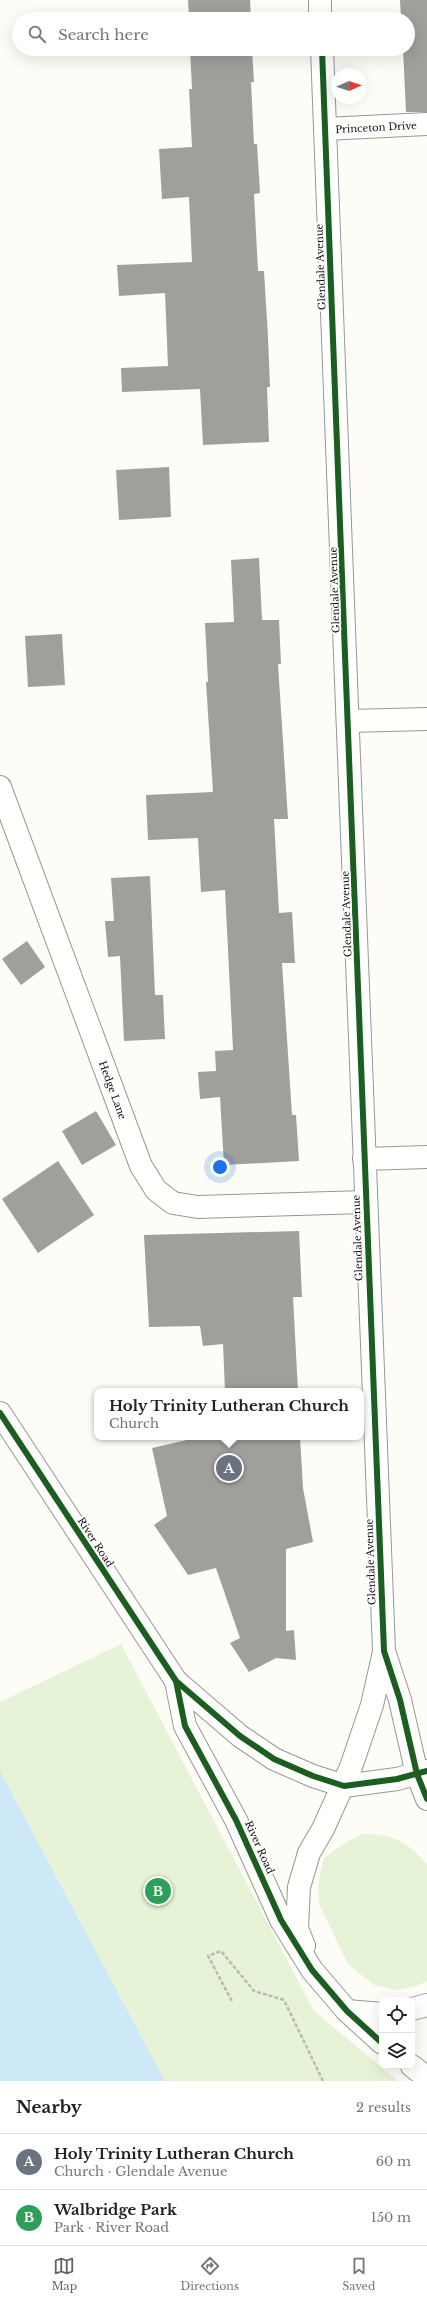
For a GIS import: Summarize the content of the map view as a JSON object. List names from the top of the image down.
{
  "streets": {
    "street": [
      "Princeton Drive",
      "Glendale Avenue",
      "Hedge Lane",
      "River Road"
    ]
  },
  "crossings": [
    ["Princeton Drive", "Glendale Avenue"],
    ["Glendale Avenue", "Hedge Lane"],
    ["Glendale Avenue", "River Road"]
  ],
  "north": "right",
  "page": {
    "search": "Search here",
    "popup": ["Holy Trinity Lutheran Church", "Church"],
    "pins": ["A", "B"],
    "heading": ["Nearby", "2 results"],
    "list": [
      {
        "mark": "A",
        "name": "Holy Trinity Lutheran Church",
        "note": "Church · Glendale Avenue",
        "value": "60 m"
      },
      {
        "mark": "B",
        "name": "Walbridge Park",
        "note": "Park · River Road",
        "value": "150 m"
      }
    ],
    "nav": ["Map", "Directions", "Saved"]
  }
}
